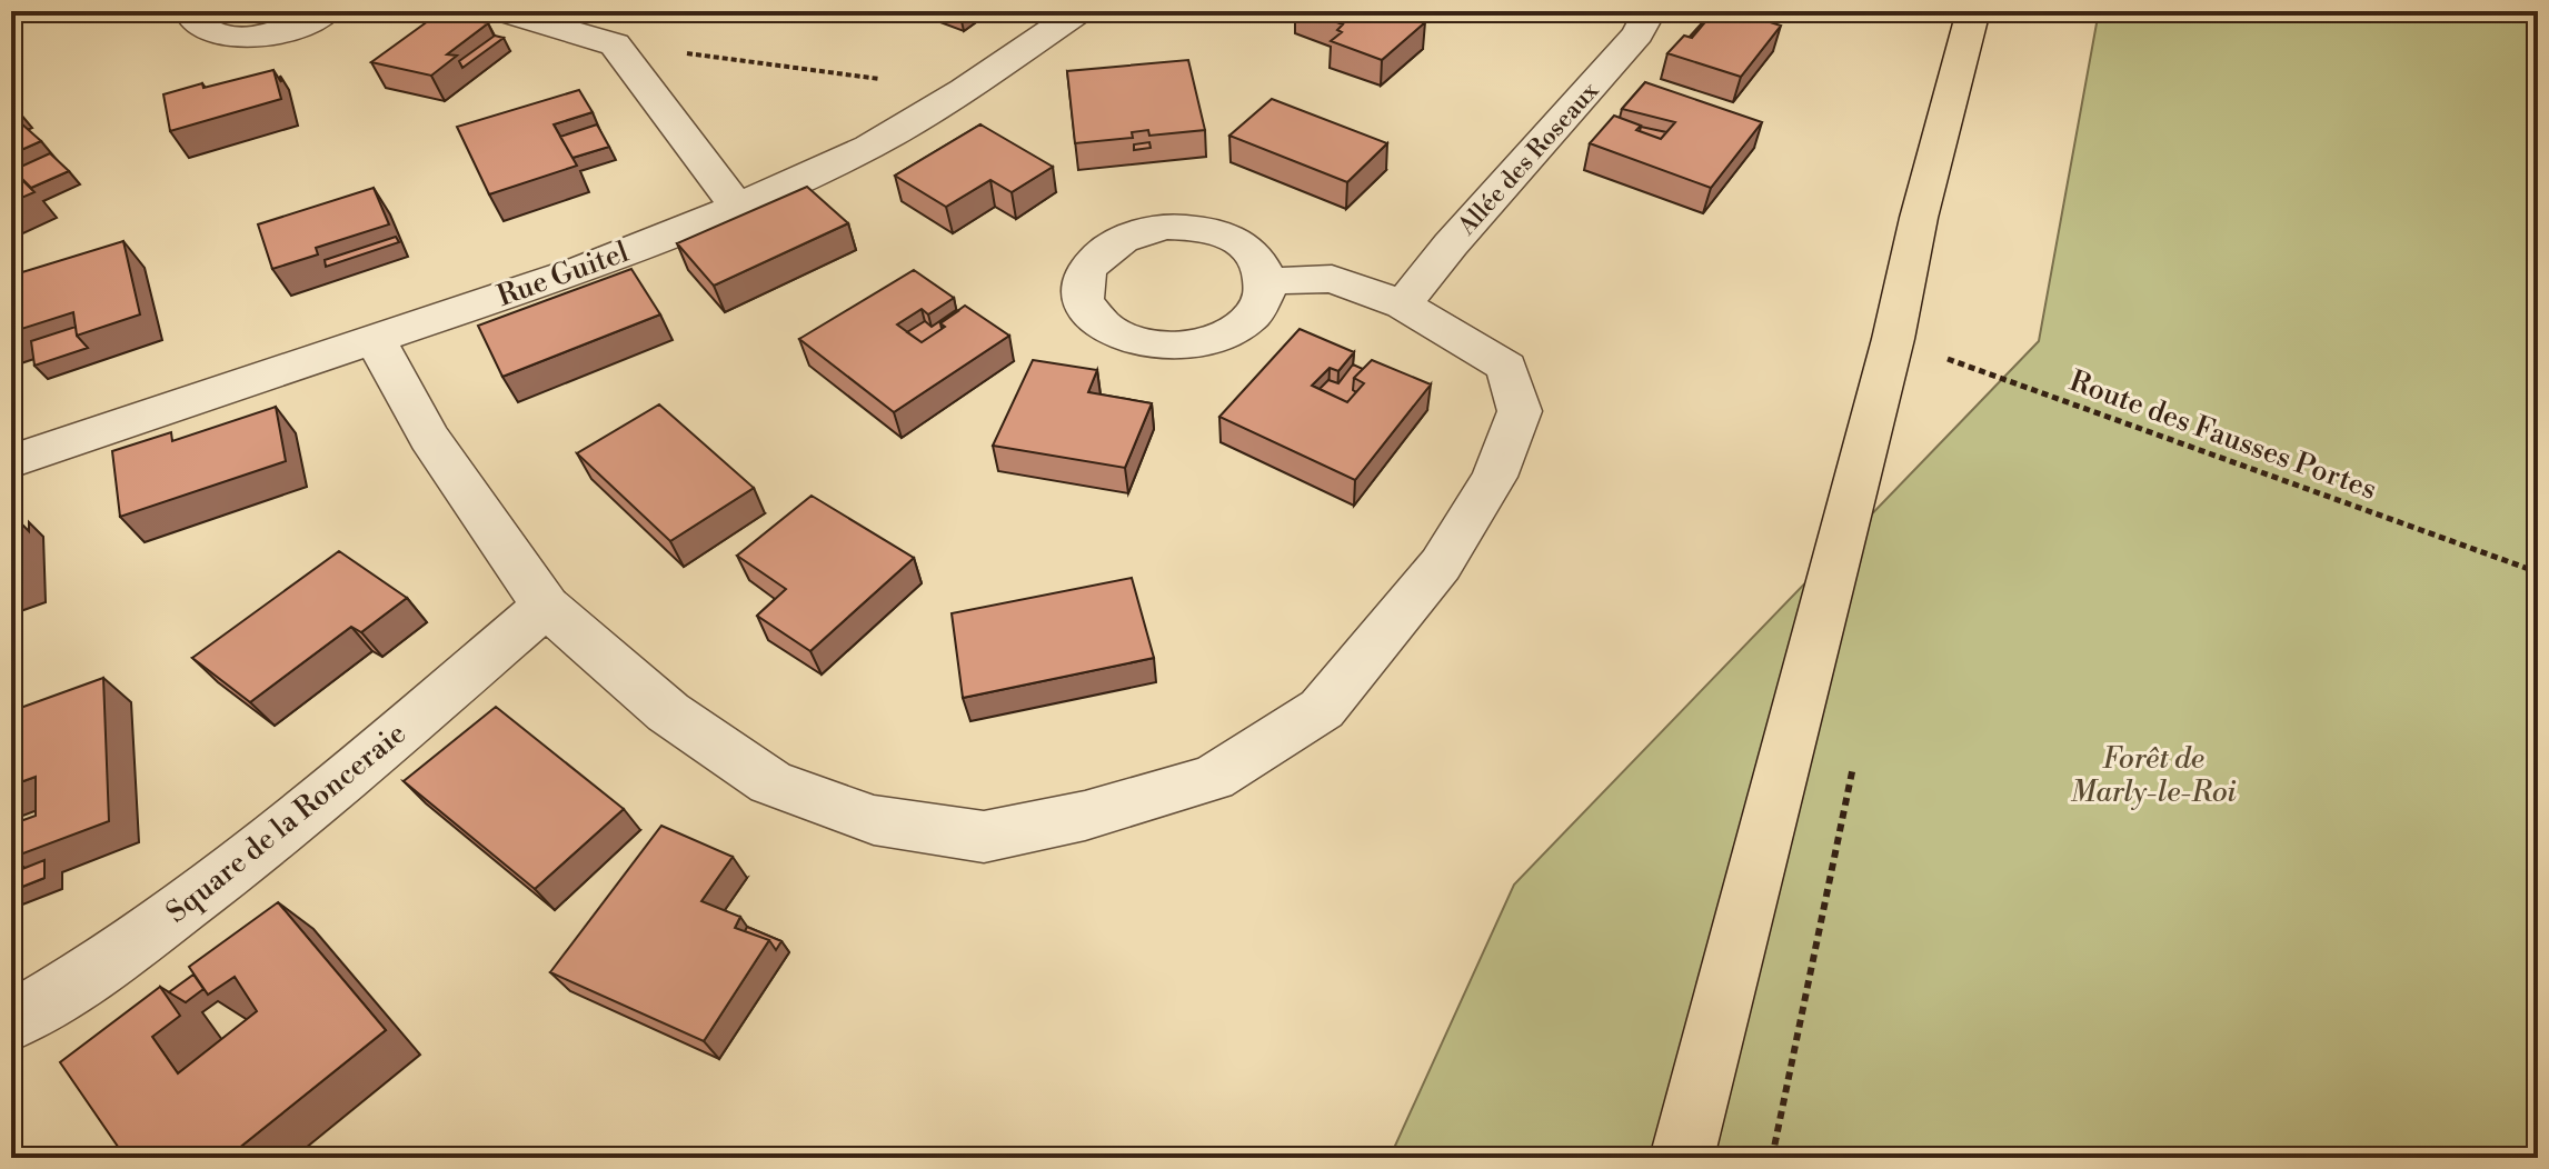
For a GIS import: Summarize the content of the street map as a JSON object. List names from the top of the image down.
{
  "streets": {
    "street": ["Allée des Roseaux", "Rue Guitel", "Square de la Ronceraie"],
    "path": ["Route des Fausses Portes"]
  },
  "parks": ["Forêt de Marly-le-Roi"]
}
